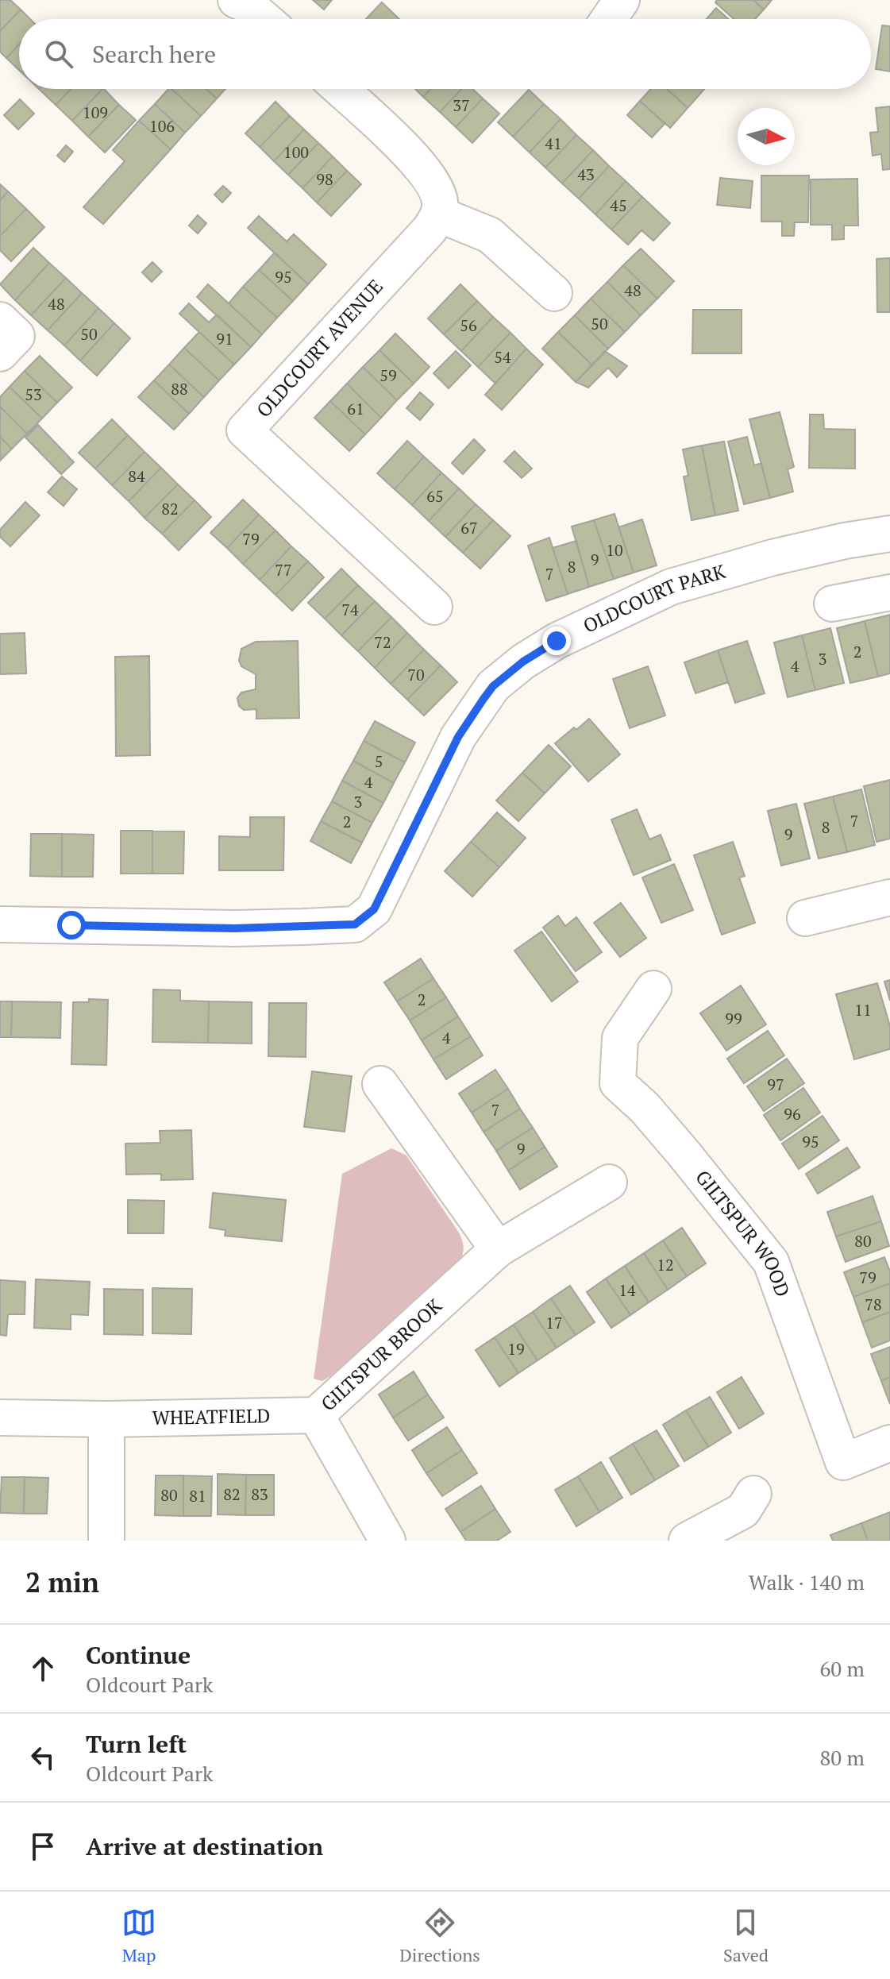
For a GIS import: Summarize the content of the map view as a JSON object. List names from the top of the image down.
{
  "streets": {
    "street": [
      "OLDCOURT AVENUE",
      "OLDCOURT PARK",
      "GILTSPUR WOOD",
      "GILTSPUR BROOK",
      "WHEATFIELD"
    ]
  },
  "crossings": [
    ["GILTSPUR BROOK", "WHEATFIELD"]
  ],
  "house_numbers": [
    "37",
    "109",
    "106",
    "41",
    "100",
    "43",
    "98",
    "45",
    "95",
    "48",
    "48",
    "50",
    "56",
    "50",
    "91",
    "54",
    "59",
    "88",
    "53",
    "61",
    "84",
    "65",
    "82",
    "67",
    "79",
    "10",
    "9",
    "8",
    "77",
    "7",
    "74",
    "72",
    "2",
    "3",
    "4",
    "70",
    "5",
    "4",
    "3",
    "7",
    "2",
    "8",
    "9",
    "2",
    "11",
    "99",
    "4",
    "97",
    "7",
    "96",
    "95",
    "9",
    "80",
    "12",
    "79",
    "14",
    "78",
    "17",
    "19",
    "82",
    "83",
    "80",
    "81"
  ],
  "north": "right",
  "page": {
    "search": "Search here",
    "heading": ["2 min", "Walk · 140 m"],
    "list": [
      ["Continue", "Oldcourt Park", "60 m"],
      ["Turn left", "Oldcourt Park", "80 m"],
      "Arrive at destination"
    ],
    "nav": ["Map", "Directions", "Saved"]
  }
}
